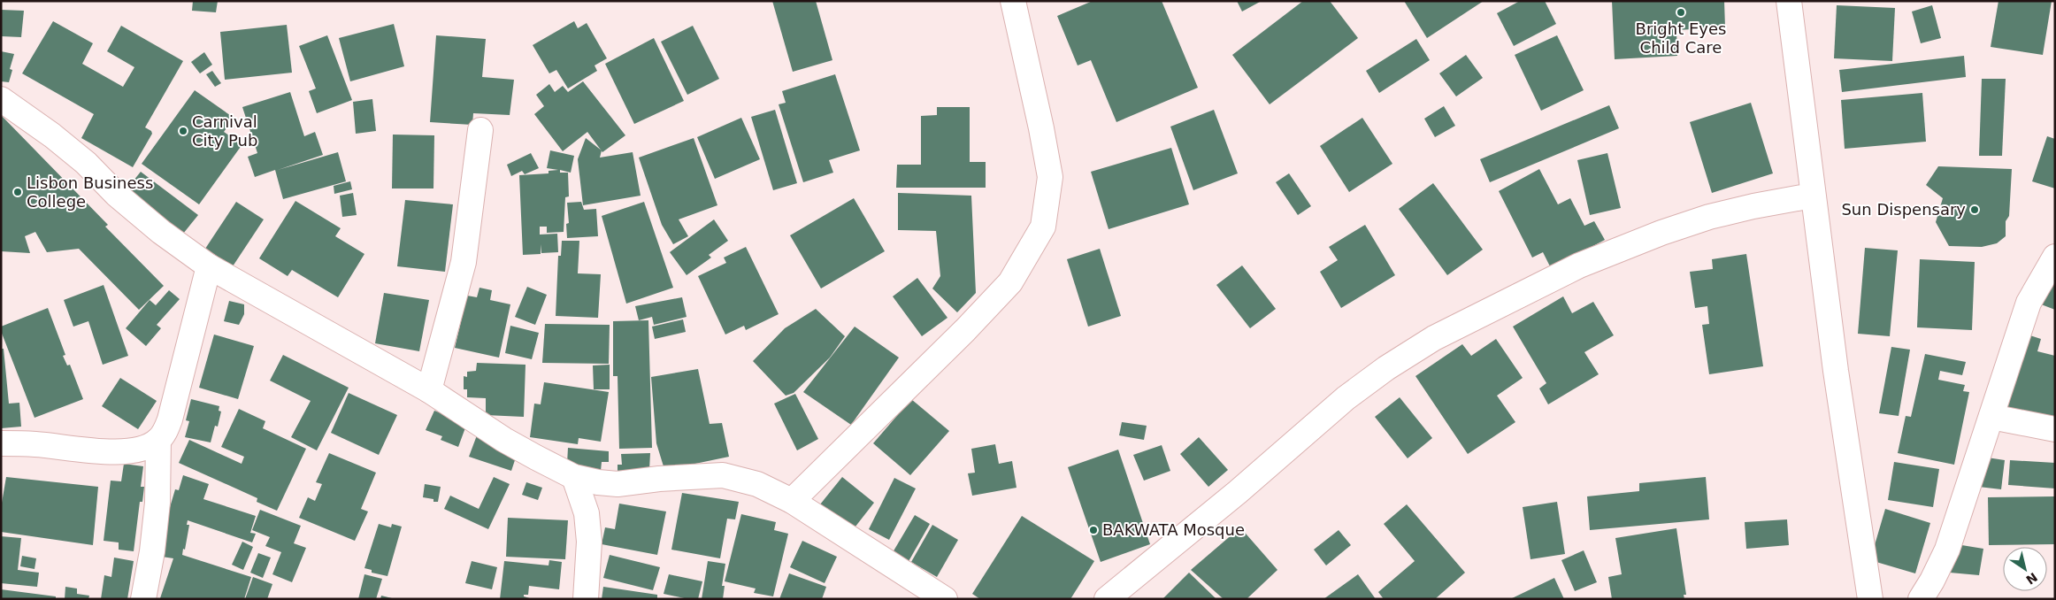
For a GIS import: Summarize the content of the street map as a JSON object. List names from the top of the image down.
{
  "places": [
    "Bright Eyes Child Care",
    "Carnival City Pub",
    "Lisbon Business College",
    "Sun Dispensary",
    "BAKWATA Mosque"
  ],
  "north": "bottom right"
}
